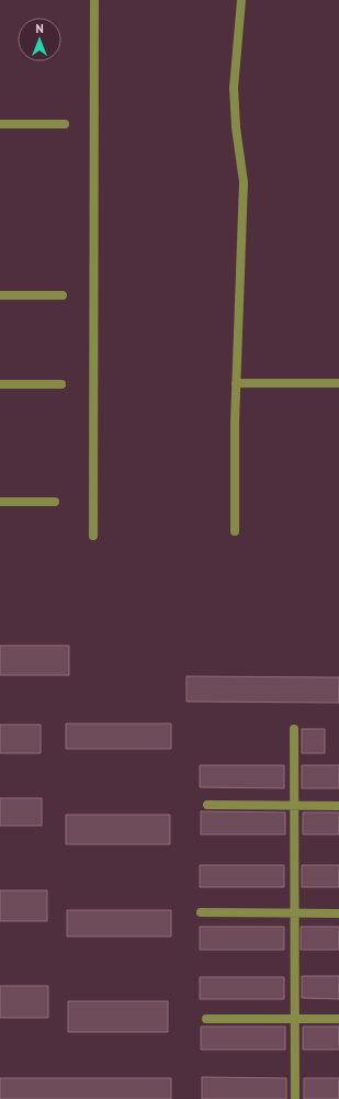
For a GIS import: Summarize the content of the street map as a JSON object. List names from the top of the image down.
{
  "north": "top"
}
